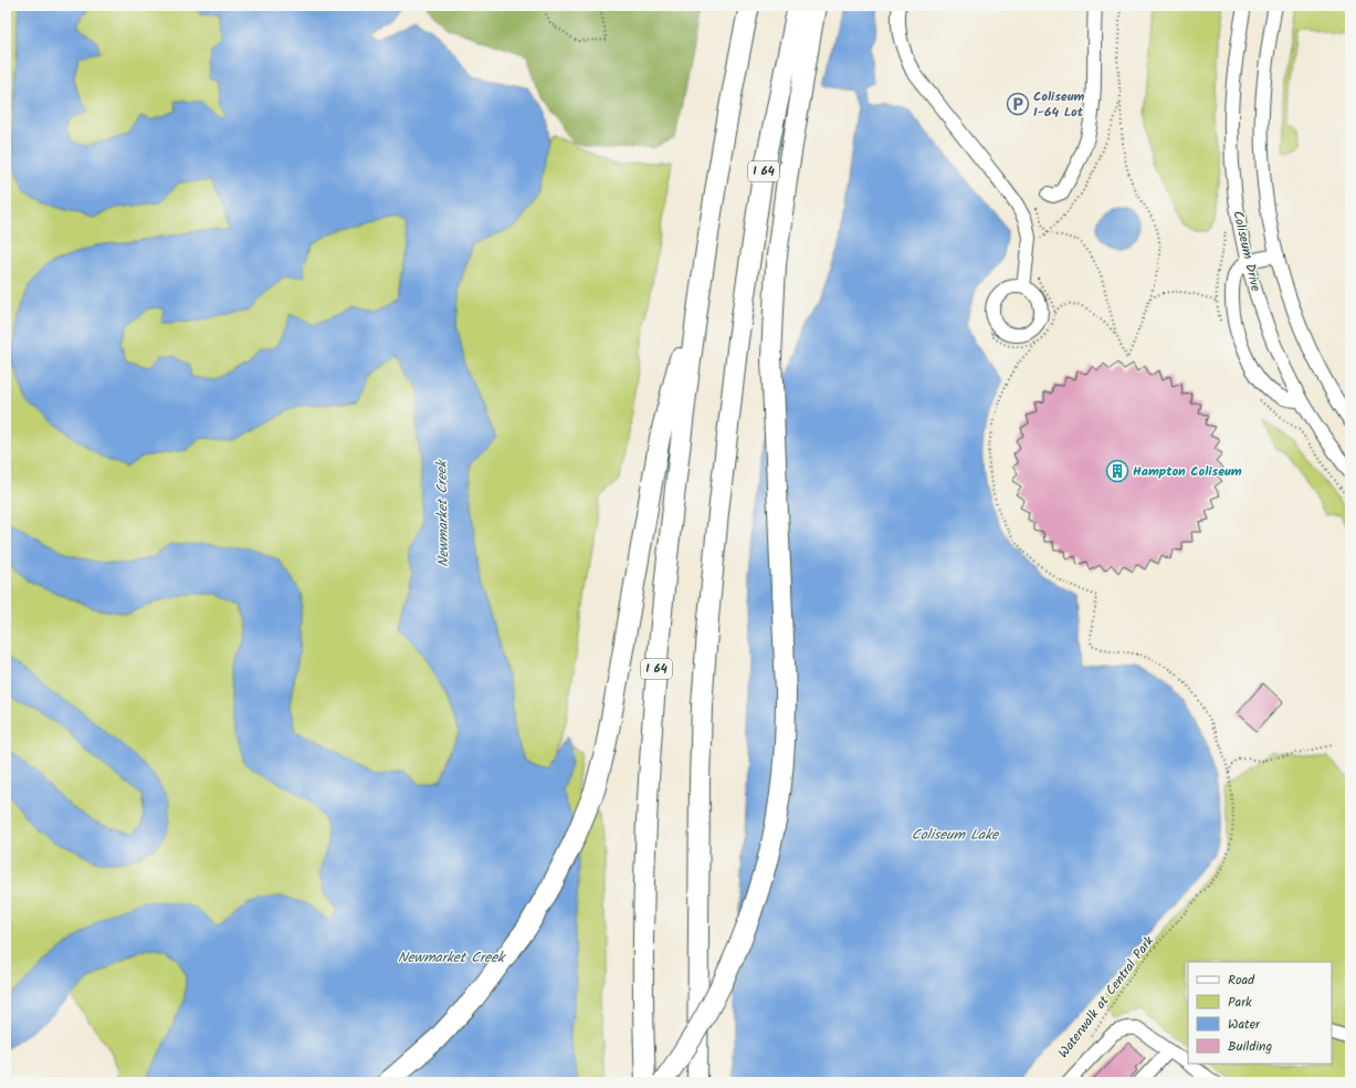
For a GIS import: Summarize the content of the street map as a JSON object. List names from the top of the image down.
{
  "streets": {
    "highway": ["I 64"],
    "street": ["Coliseum Drive"],
    "path": ["Waterwalk at Central Park"]
  },
  "water": ["Newmarket Creek", "Coliseum Lake"],
  "places": {
    "parking": ["Coliseum I-64 Lot"],
    "building": ["Hampton Coliseum"]
  },
  "legend": [
    "Road",
    "Park",
    "Water",
    "Building"
  ]
}
